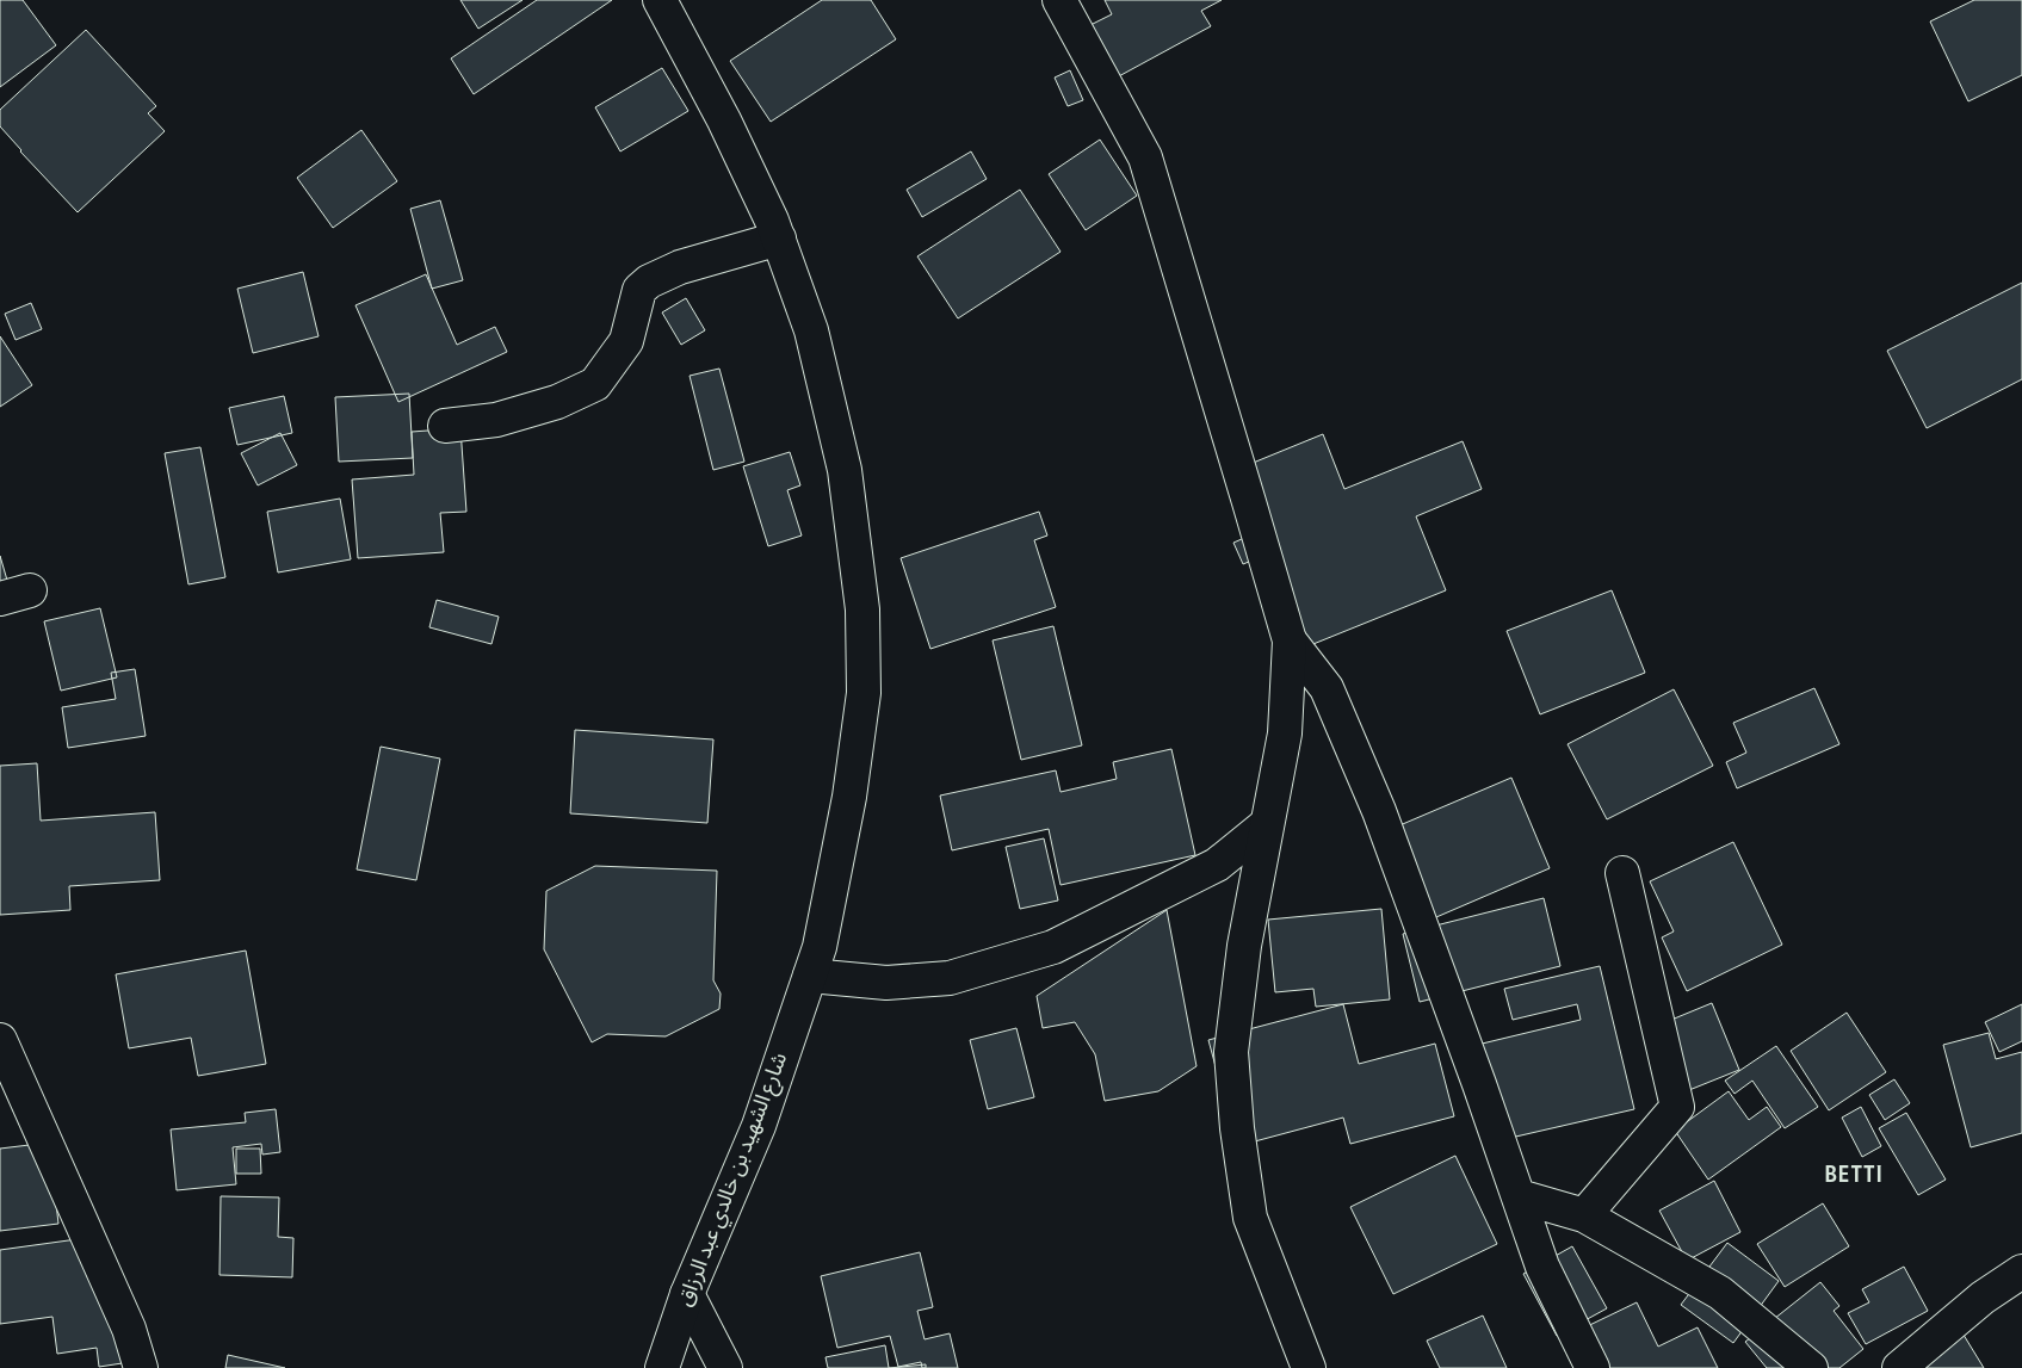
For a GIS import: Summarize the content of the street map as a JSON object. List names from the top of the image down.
{
  "streets": {
    "street": ["شارع الشهيد بن خالدي عبد الرزاق"]
  },
  "districts": ["BETTI"]
}
